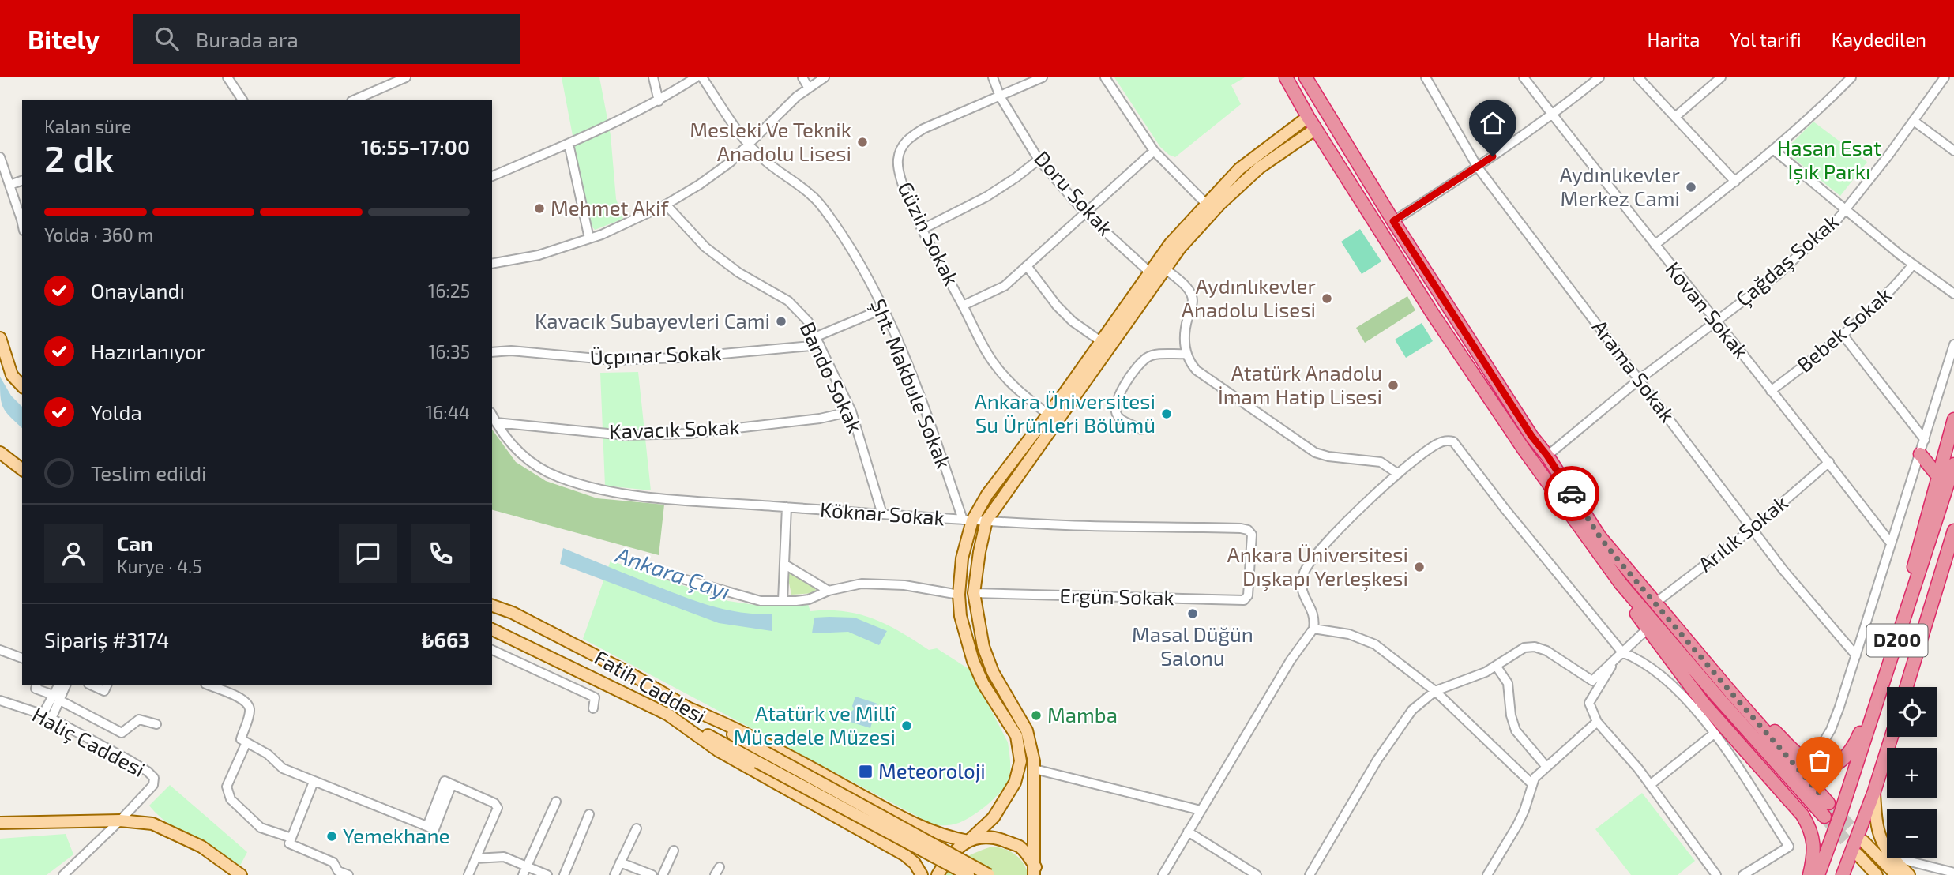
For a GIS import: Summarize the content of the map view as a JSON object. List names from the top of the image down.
{
  "streets": {
    "highway": ["D200"],
    "main road": ["Fatih Caddesi"],
    "street": [
      "Doru Sokak",
      "Güzin Sokak",
      "Çağdaş Sokak",
      "Kovan Sokak",
      "Bebek Sokak",
      "Üçpınar Sokak",
      "Arama Sokak",
      "Bando Sokak",
      "Şht. Makbule Sokak",
      "Kavacık Sokak",
      "Köknar Sokak",
      "Arılık Sokak",
      "Ergün Sokak",
      "Haliç Caddesi"
    ]
  },
  "crossings": [
    ["Doru Sokak", "Güzin Sokak"],
    ["Çağdaş Sokak", "Kovan Sokak"],
    ["Çağdaş Sokak", "Arama Sokak"],
    ["Kovan Sokak", "Bebek Sokak"],
    ["Kovan Sokak", "Arılık Sokak"],
    ["Üçpınar Sokak", "Bando Sokak"],
    ["Üçpınar Sokak", "Şht. Makbule Sokak"],
    ["Arama Sokak", "Arılık Sokak"],
    ["Bando Sokak", "Kavacık Sokak"],
    ["Bando Sokak", "Köknar Sokak"],
    ["Şht. Makbule Sokak", "Köknar Sokak"],
    ["Kavacık Sokak", "Köknar Sokak"],
    ["Köknar Sokak", "Ergün Sokak"]
  ],
  "water": ["Ankara Çayı"],
  "parks": ["Hasan Esat Işık Parkı"],
  "places": {
    "other": [
      "Mesleki Ve Teknik Anadolu Lisesi",
      "Aydınlıkevler Merkez Cami",
      "Mehmet Akif",
      "Aydınlıkevler Anadolu Lisesi",
      "Kavacık Subayevleri Cami",
      "Atatürk Anadolu İmam Hatip Lisesi",
      "Ankara Üniversitesi Su Ürünleri Bölümü",
      "Ankara Üniversitesi Dışkapı Yerleşkesi",
      "Masal Düğün Salonu",
      "Mamba",
      "Atatürk ve Millî Mücadele Müzesi",
      "Yemekhane"
    ],
    "transit": ["Meteoroloji"]
  },
  "page": {
    "header": "Bitely",
    "search": "Burada ara",
    "nav": ["Harita", "Yol tarifi", "Kaydedilen"],
    "heading": ["2 dk", "Kalan süre", "16:55–17:00"],
    "panel": [
      "Can",
      "Kurye · 4.5",
      "Sipariş #3174",
      "₺663"
    ],
    "bar": "Yolda · 360 m",
    "list": [
      ["Onaylandı", "16:25"],
      ["Hazırlanıyor", "16:35"],
      ["Yolda", "16:44"],
      "Teslim edildi"
    ],
    "map_buttons": ["+", "−"]
  }
}
